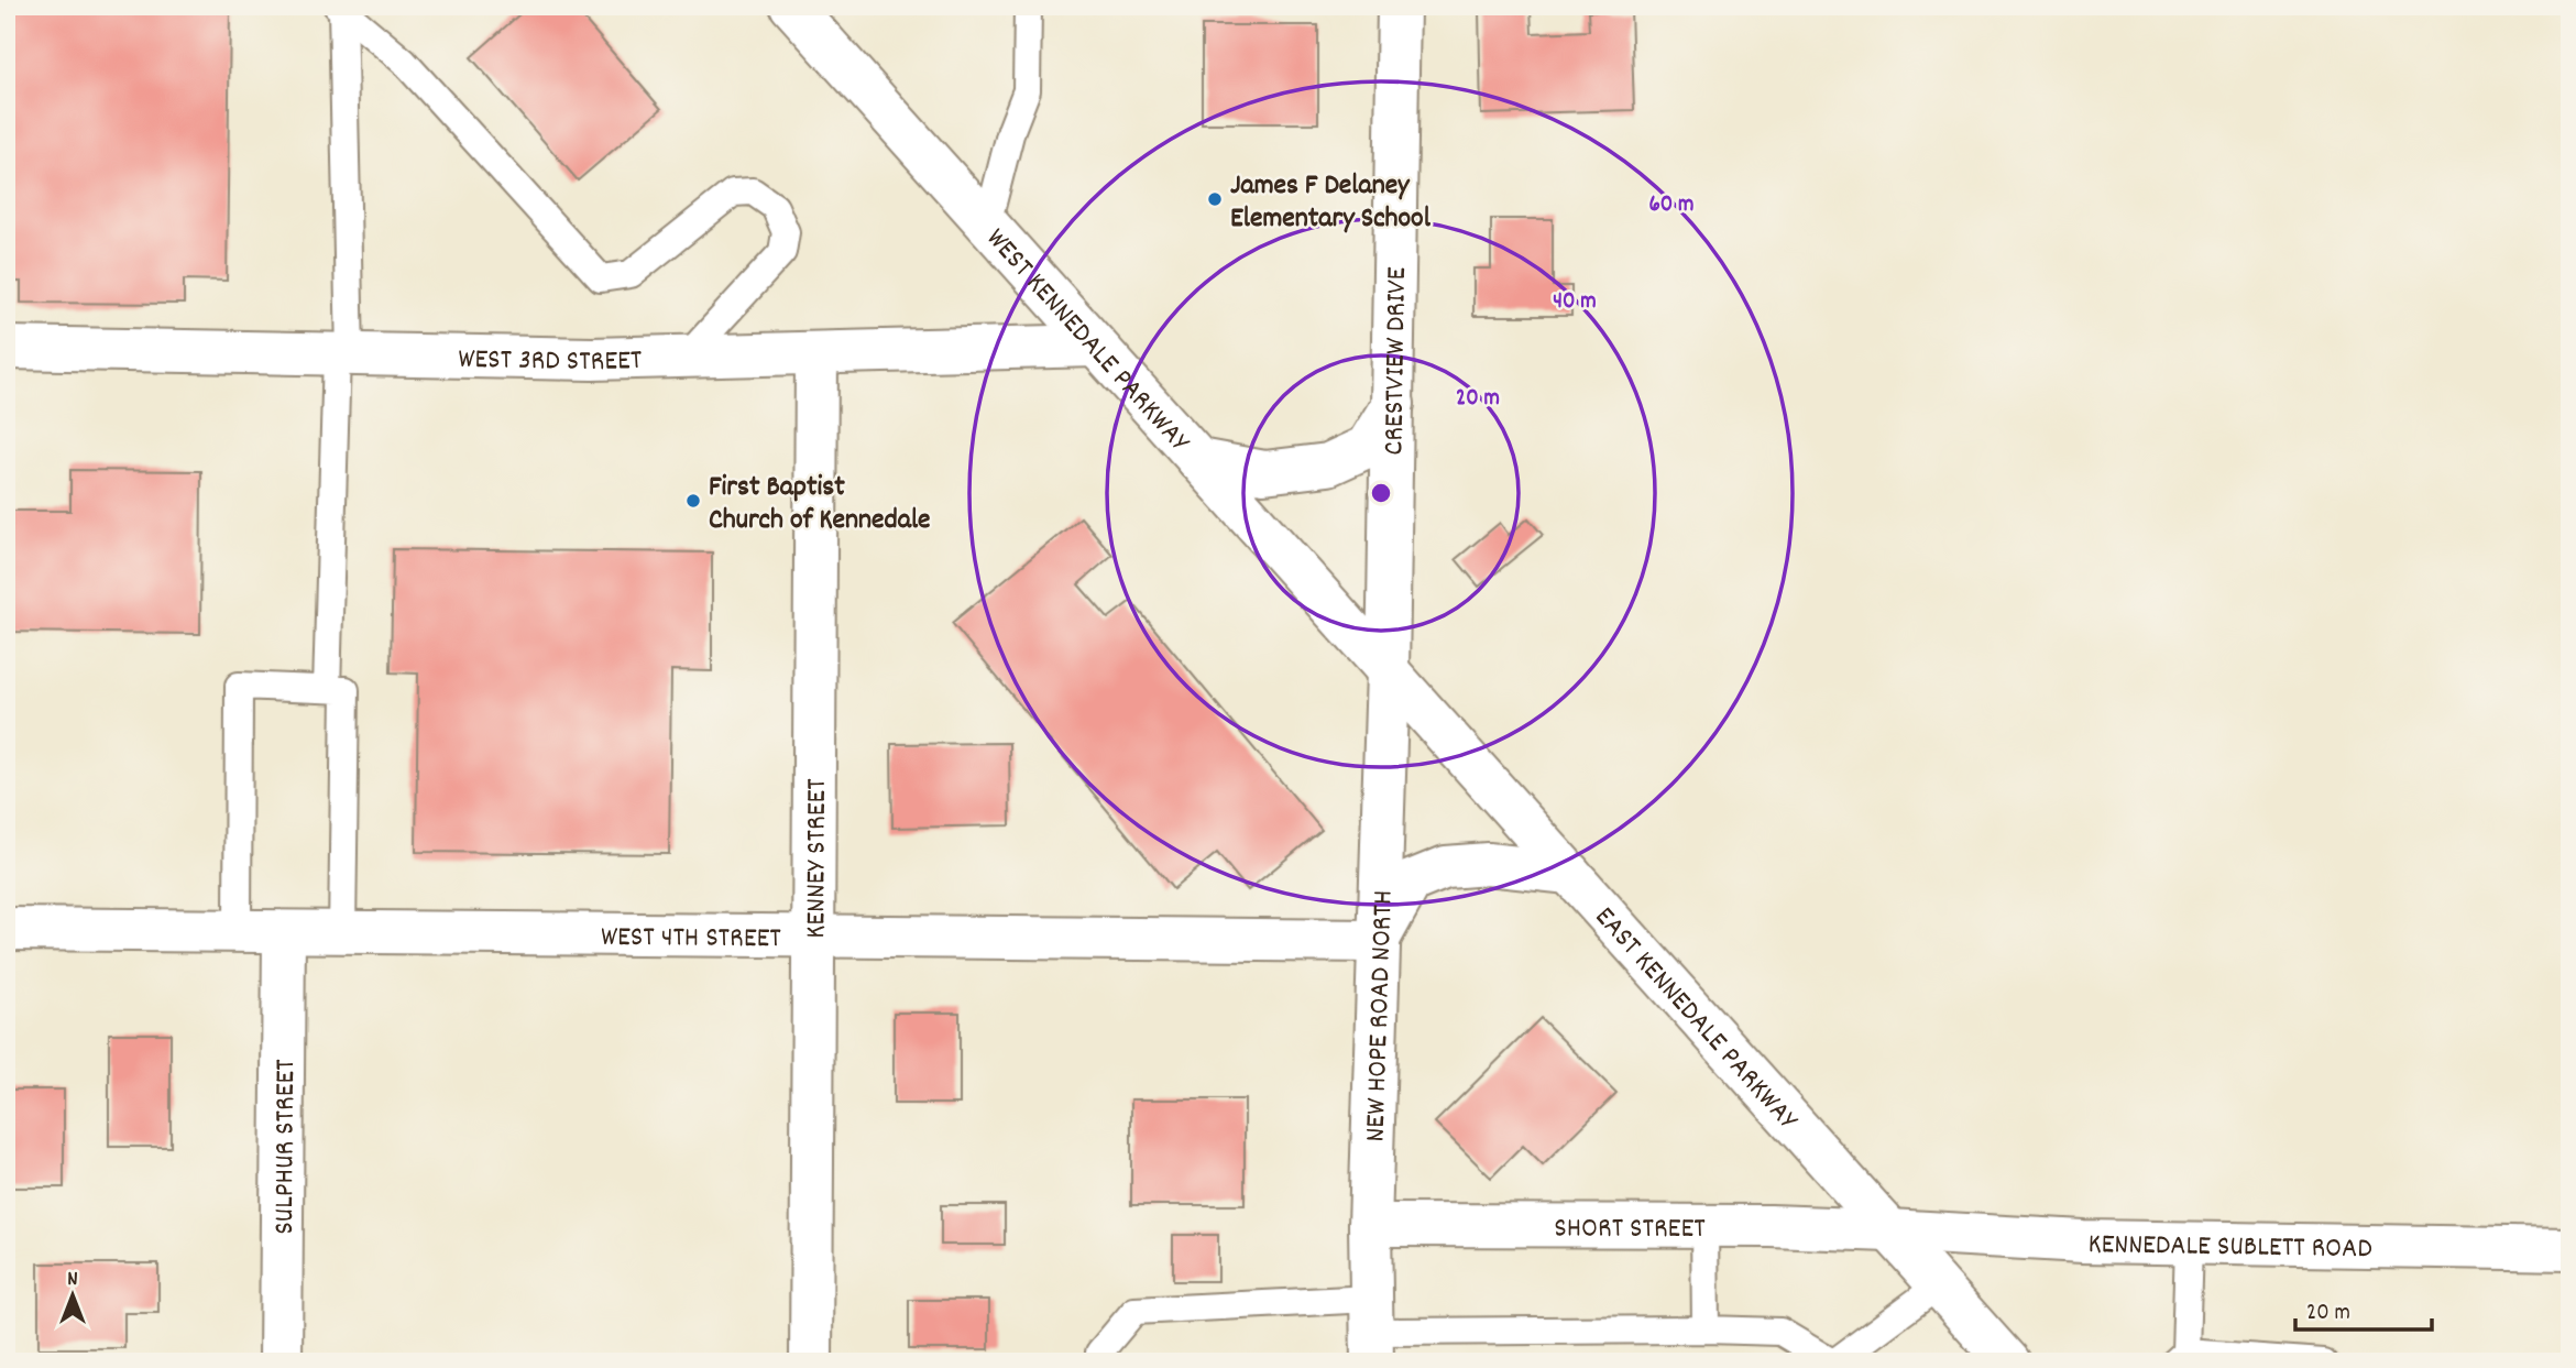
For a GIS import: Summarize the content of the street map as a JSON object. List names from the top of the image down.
{
  "streets": {
    "street": [
      "WEST KENNEDALE PARKWAY",
      "WEST 3RD STREET",
      "CRESTVIEW DRIVE",
      "KENNEY STREET",
      "WEST 4TH STREET",
      "NEW HOPE ROAD NORTH",
      "EAST KENNEDALE PARKWAY",
      "SULPHUR STREET",
      "SHORT STREET",
      "KENNEDALE SUBLETT ROAD"
    ]
  },
  "crossings": [
    ["WEST KENNEDALE PARKWAY", "WEST 3RD STREET"],
    ["WEST KENNEDALE PARKWAY", "CRESTVIEW DRIVE"],
    ["WEST KENNEDALE PARKWAY", "NEW HOPE ROAD NORTH"],
    ["WEST KENNEDALE PARKWAY", "EAST KENNEDALE PARKWAY"],
    ["WEST 3RD STREET", "KENNEY STREET"],
    ["CRESTVIEW DRIVE", "NEW HOPE ROAD NORTH"],
    ["CRESTVIEW DRIVE", "EAST KENNEDALE PARKWAY"],
    ["KENNEY STREET", "WEST 4TH STREET"],
    ["WEST 4TH STREET", "NEW HOPE ROAD NORTH"],
    ["WEST 4TH STREET", "SULPHUR STREET"],
    ["NEW HOPE ROAD NORTH", "EAST KENNEDALE PARKWAY"],
    ["NEW HOPE ROAD NORTH", "SHORT STREET"],
    ["EAST KENNEDALE PARKWAY", "SHORT STREET"],
    ["EAST KENNEDALE PARKWAY", "KENNEDALE SUBLETT ROAD"],
    ["SHORT STREET", "KENNEDALE SUBLETT ROAD"]
  ],
  "places": ["James F Delaney Elementary School", "First Baptist Church of Kennedale"],
  "scale_bar": "20 m",
  "north": "top",
  "rings": ["60 m", "40 m", "20 m"]
}
